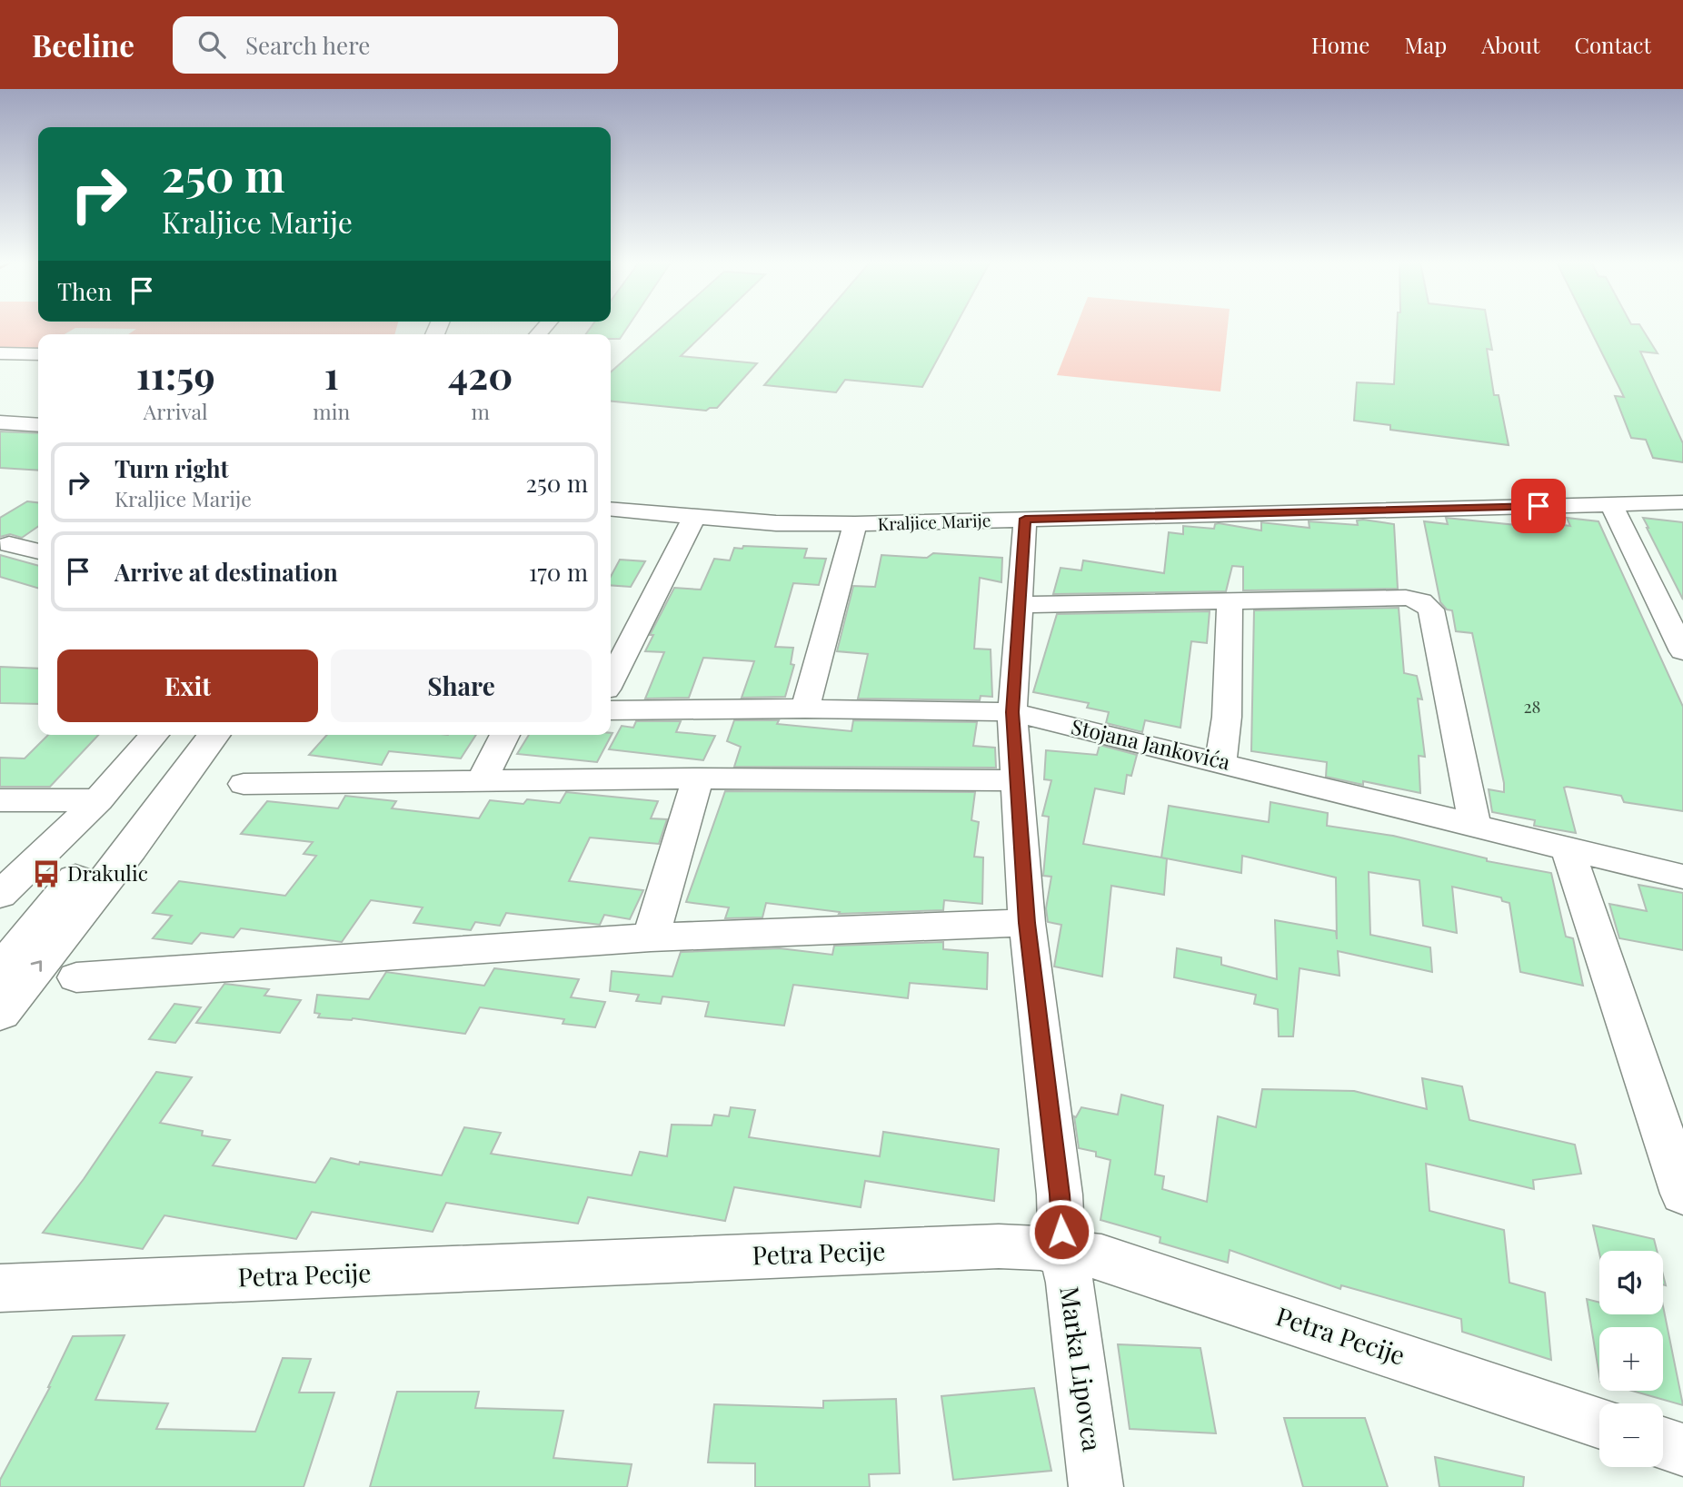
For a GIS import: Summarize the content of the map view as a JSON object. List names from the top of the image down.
{
  "streets": {
    "street": [
      "Kraljice Marije",
      "Stojana Jankovića",
      "Petra Pecije",
      "Marka Lipovca"
    ]
  },
  "crossings": [
    ["Kraljice Marije", "Marka Lipovca"],
    ["Stojana Jankovića", "Marka Lipovca"],
    ["Petra Pecije", "Marka Lipovca"]
  ],
  "places": {
    "bus stop": ["Drakulic"]
  },
  "house_numbers": ["28"],
  "page": {
    "header": "Beeline",
    "search": "Search here",
    "nav": [
      "Home",
      "Map",
      "About",
      "Contact"
    ],
    "turn": ["250 m", "Kraljice Marije"],
    "then": "Then",
    "eta": [
      "11:59",
      "Arrival",
      "1",
      "min",
      "420",
      "m"
    ],
    "list": [
      {
        "name": "Turn right",
        "note": "Kraljice Marije",
        "value": "250 m"
      },
      {
        "name": "Arrive at destination",
        "value": "170 m"
      }
    ],
    "buttons": ["Exit", "Share"],
    "map_buttons": ["+", "−"]
  }
}
